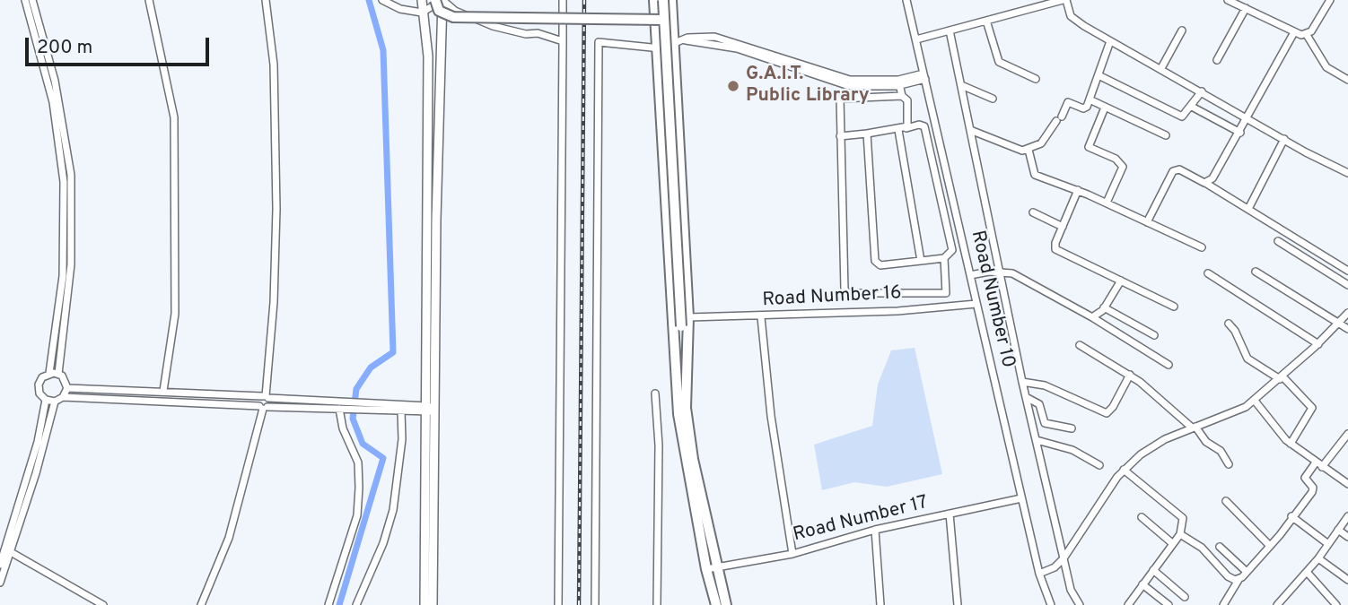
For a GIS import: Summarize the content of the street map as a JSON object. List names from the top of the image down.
{
  "streets": {
    "street": ["Road Number 16", "Road Number 10", "Road Number 17"]
  },
  "crossings": [
    ["Road Number 16", "Road Number 10"],
    ["Road Number 10", "Road Number 17"]
  ],
  "places": ["G.A.I.T. Public Library"],
  "scale_bar": "200 m"
}
